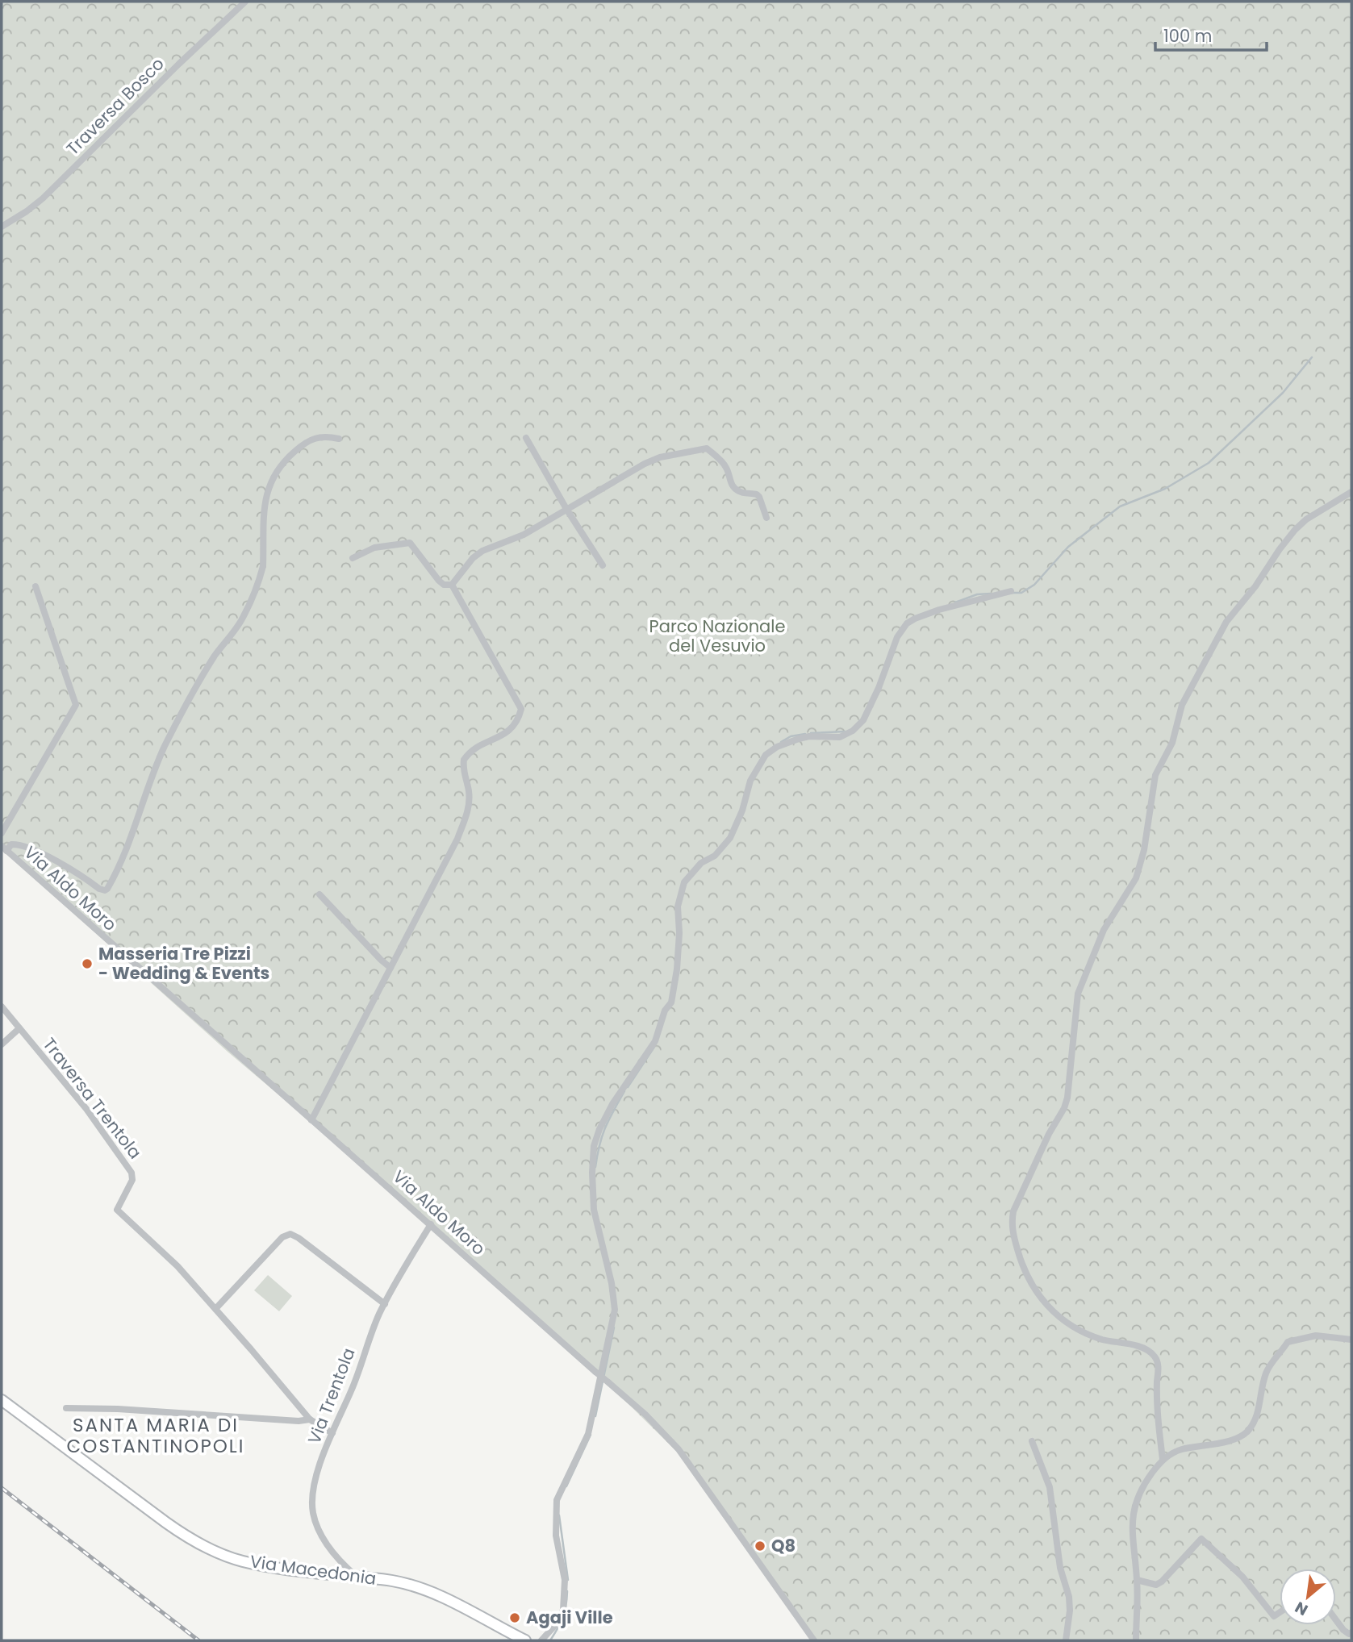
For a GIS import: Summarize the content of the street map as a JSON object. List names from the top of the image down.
{
  "streets": {
    "main road": ["Via Macedonia"],
    "street": [
      "Traversa Bosco",
      "Via Aldo Moro",
      "Traversa Trentola",
      "Via Trentola"
    ]
  },
  "crossings": [
    ["Via Aldo Moro", "Via Trentola"],
    ["Traversa Trentola", "Via Trentola"],
    ["Via Trentola", "Via Macedonia"]
  ],
  "districts": ["SANTA MARIA DI COSTANTINOPOLI"],
  "parks": ["Parco Nazionale del Vesuvio"],
  "places": ["Masseria Tre Pizzi - Wedding & Events", "Q8", "Agaji Ville"],
  "scale_bar": "100 m",
  "north": "bottom left"
}
